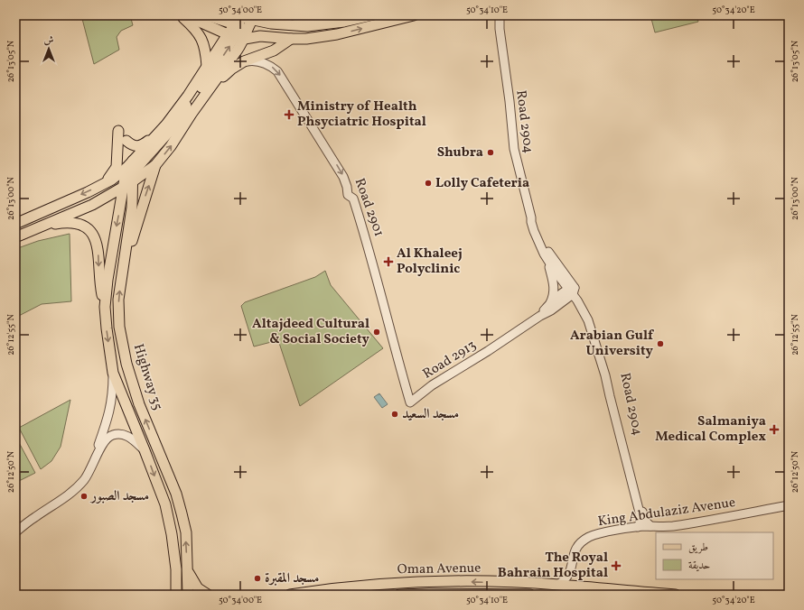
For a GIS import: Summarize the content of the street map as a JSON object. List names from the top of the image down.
{
  "streets": {
    "main road": ["Highway 35", "Oman Avenue"],
    "street": [
      "Road 2904",
      "Road 2901",
      "Road 2913",
      "King Abdulaziz Avenue"
    ]
  },
  "crossings": [
    ["Road 2904", "Road 2913"],
    ["Road 2904", "King Abdulaziz Avenue"],
    ["Road 2901", "Road 2913"],
    ["King Abdulaziz Avenue", "Oman Avenue"]
  ],
  "one_way": ["Road 2901"],
  "places": {
    "health": [
      "Ministry of Health Phsyciatric Hospital",
      "Al Khaleej Polyclinic",
      "Salmaniya Medical Complex",
      "The Royal Bahrain Hospital"
    ],
    "other": [
      "Shubra",
      "Lolly Cafeteria",
      "Altajdeed Cultural & Social Society",
      "Arabian Gulf University",
      "مسجد السعيد",
      "مسجد الصبور",
      "مسجد المقبرة"
    ]
  },
  "legend": ["طريق", "حديقة"],
  "north": "top",
  "coordinates": [
    "50°34'00\"E",
    "50°34'10\"E",
    "50°34'20\"E",
    "26°13'05\"N",
    "26°13'00\"N",
    "26°12'55\"N",
    "26°12'50\"N"
  ]
}
